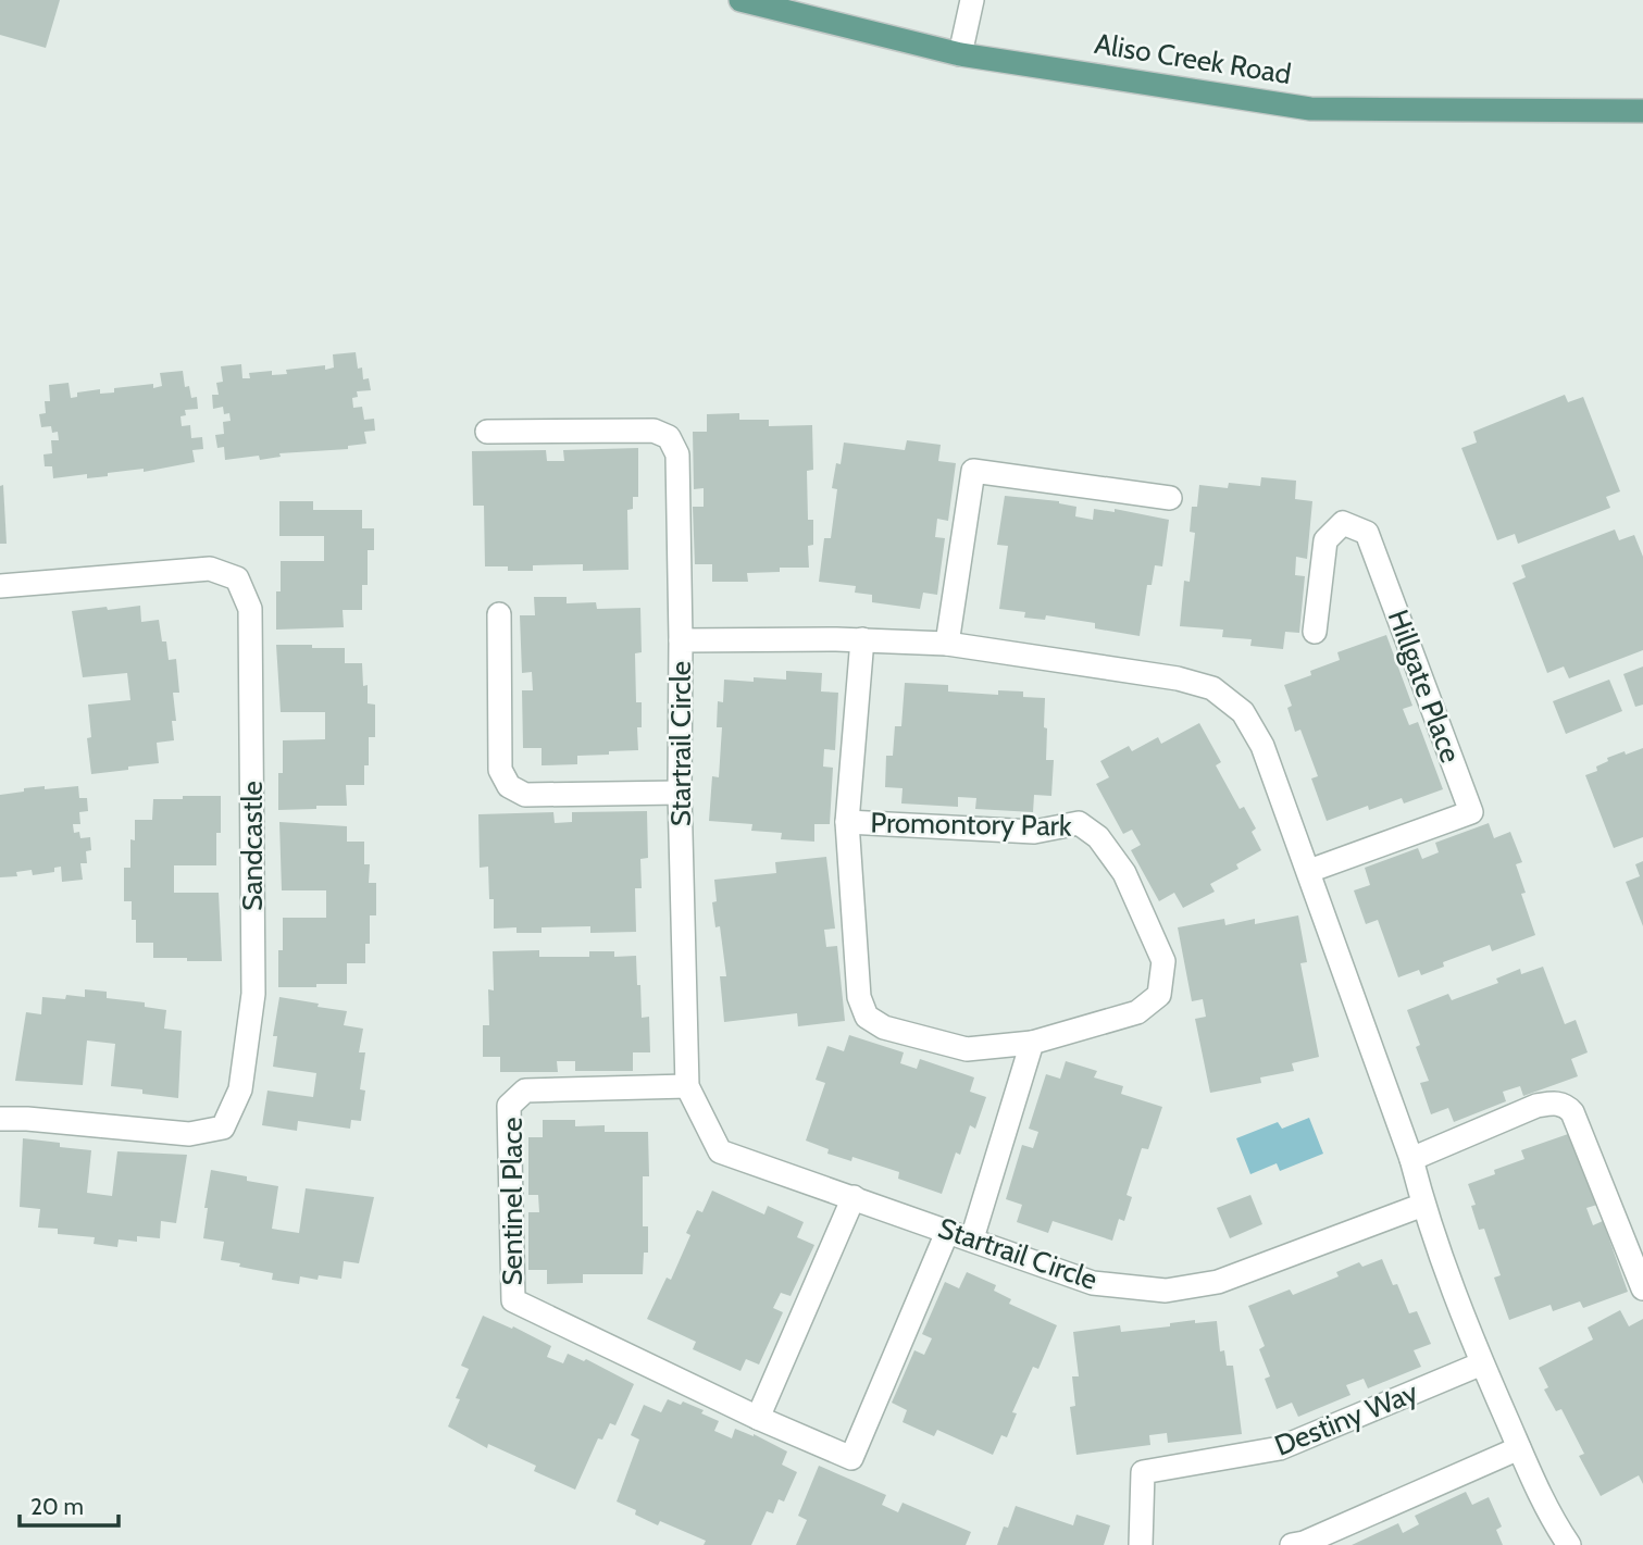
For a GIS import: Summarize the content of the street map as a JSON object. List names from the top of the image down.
{
  "streets": {
    "main road": ["Aliso Creek Road"],
    "street": [
      "Hillgate Place",
      "Startrail Circle",
      "Promontory Park",
      "Sandcastle",
      "Sentinel Place",
      "Destiny Way"
    ]
  },
  "crossings": [
    ["Hillgate Place", "Startrail Circle"],
    ["Startrail Circle", "Promontory Park"],
    ["Startrail Circle", "Sentinel Place"],
    ["Startrail Circle", "Destiny Way"]
  ],
  "scale_bar": "20 m"
}
